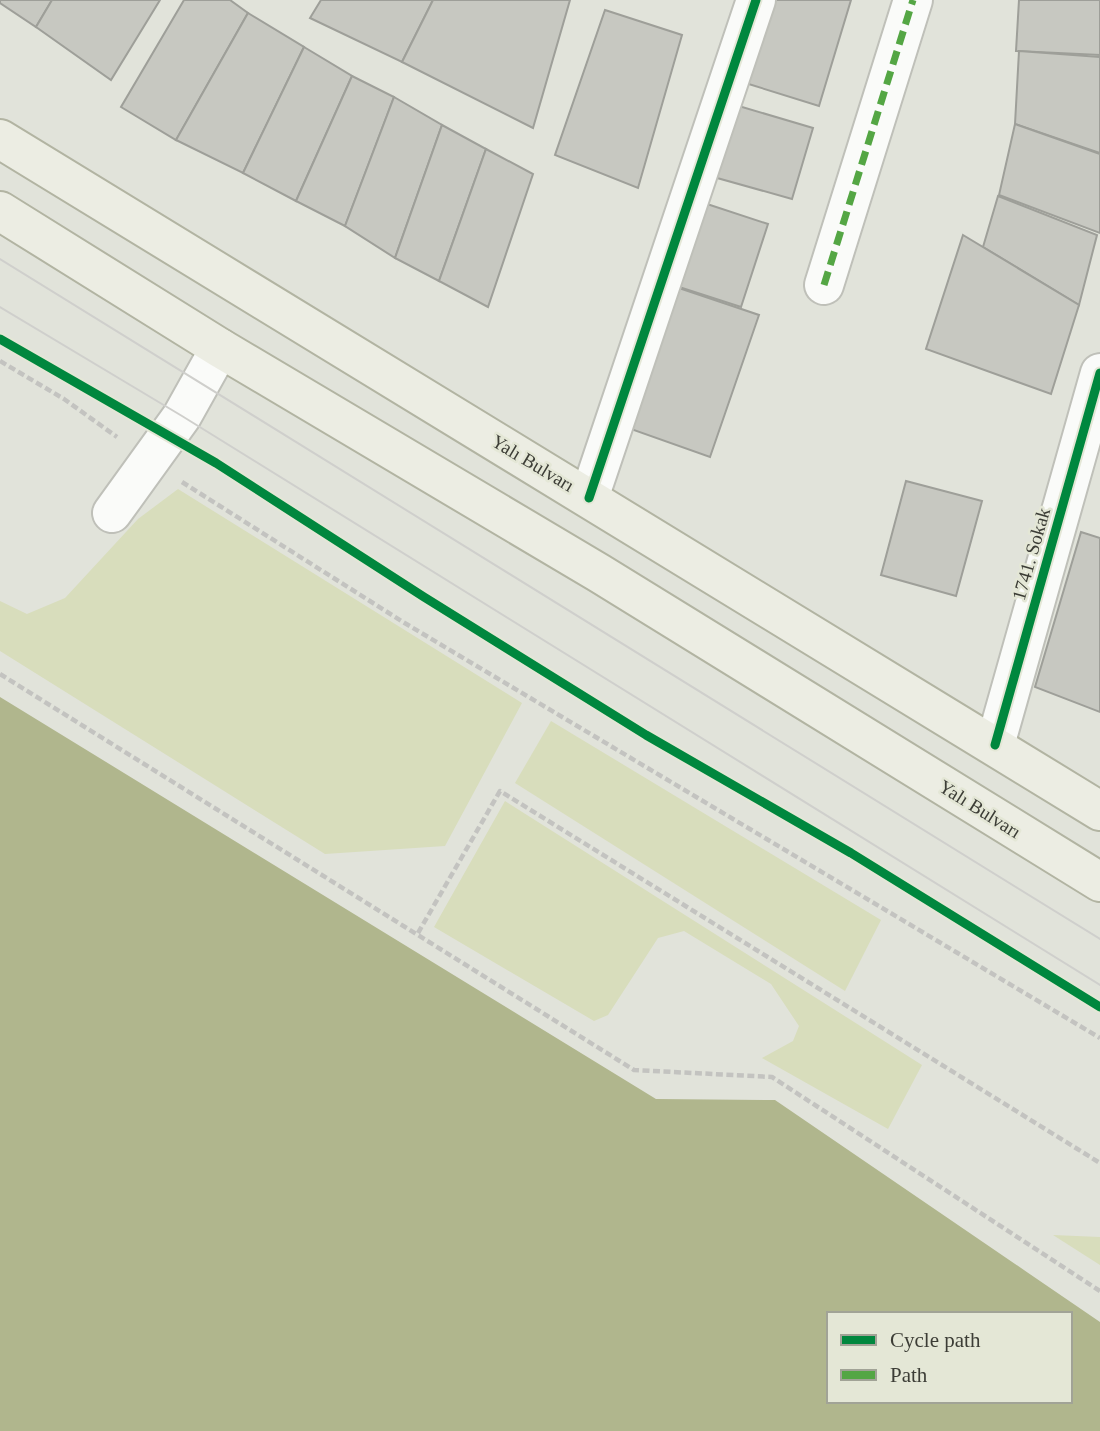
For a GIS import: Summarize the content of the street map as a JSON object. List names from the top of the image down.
{
  "streets": {
    "main road": ["Yalı Bulvarı"],
    "street": ["1741. Sokak"]
  },
  "crossings": [
    ["Yalı Bulvarı", "1741. Sokak"]
  ],
  "legend": ["Cycle path", "Path"]
}
